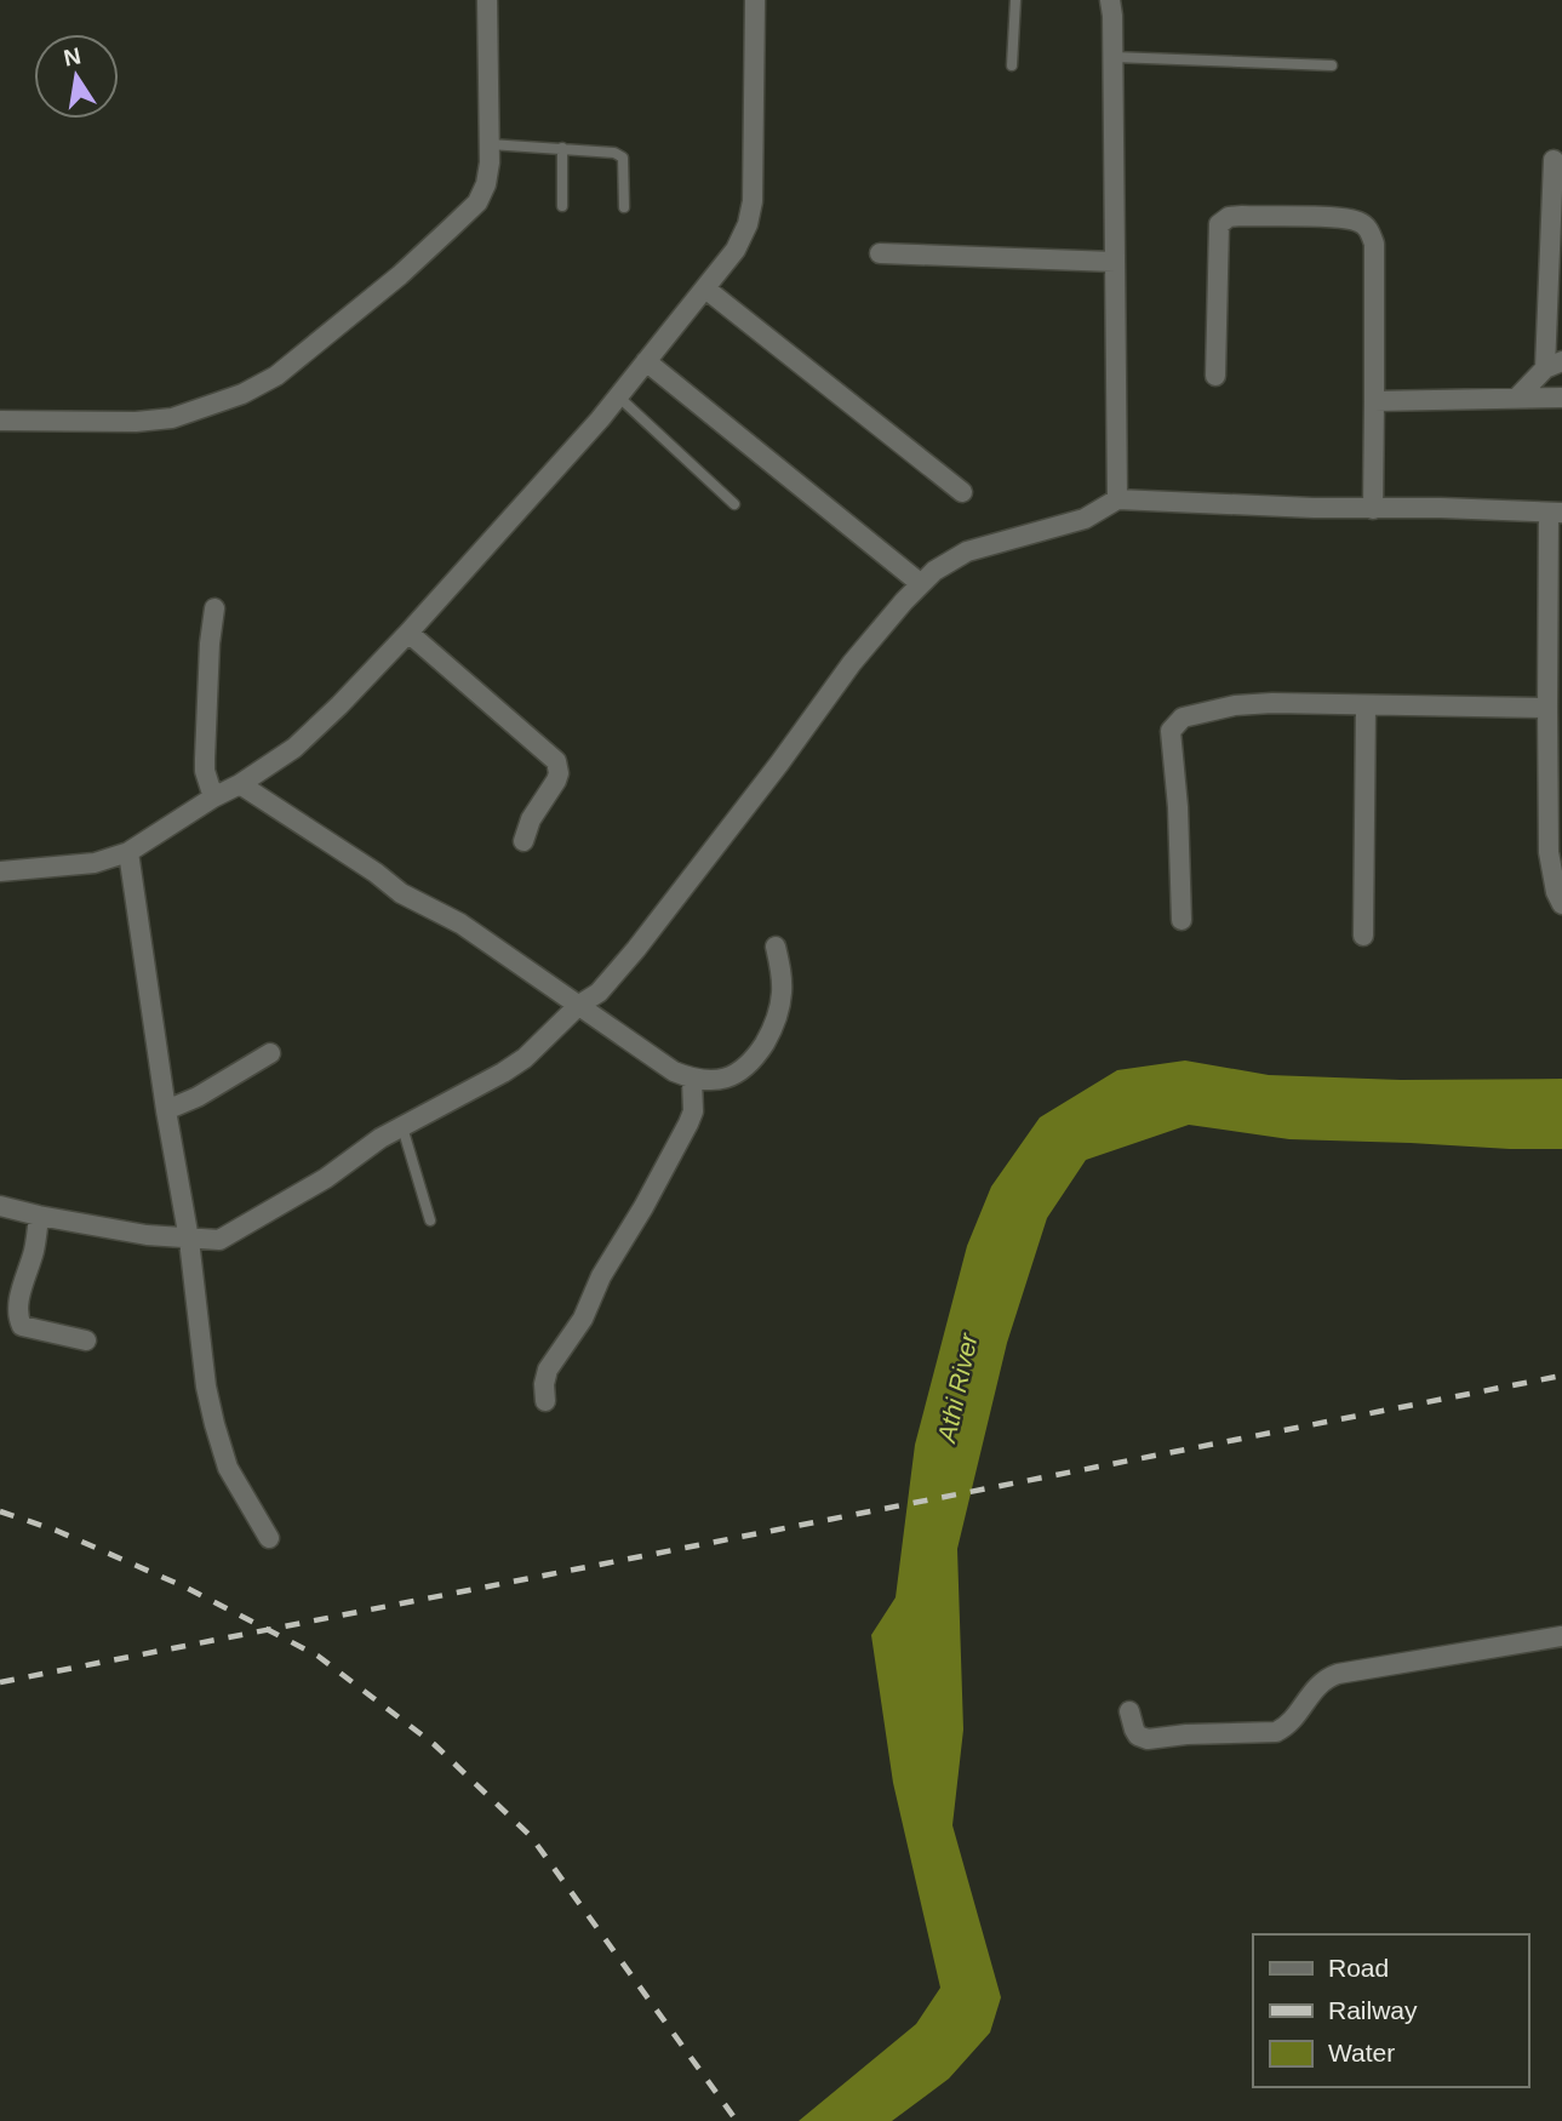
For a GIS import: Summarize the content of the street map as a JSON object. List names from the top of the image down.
{
  "water": ["Athi River"],
  "legend": ["Road", "Railway", "Water"],
  "north": "top"
}
